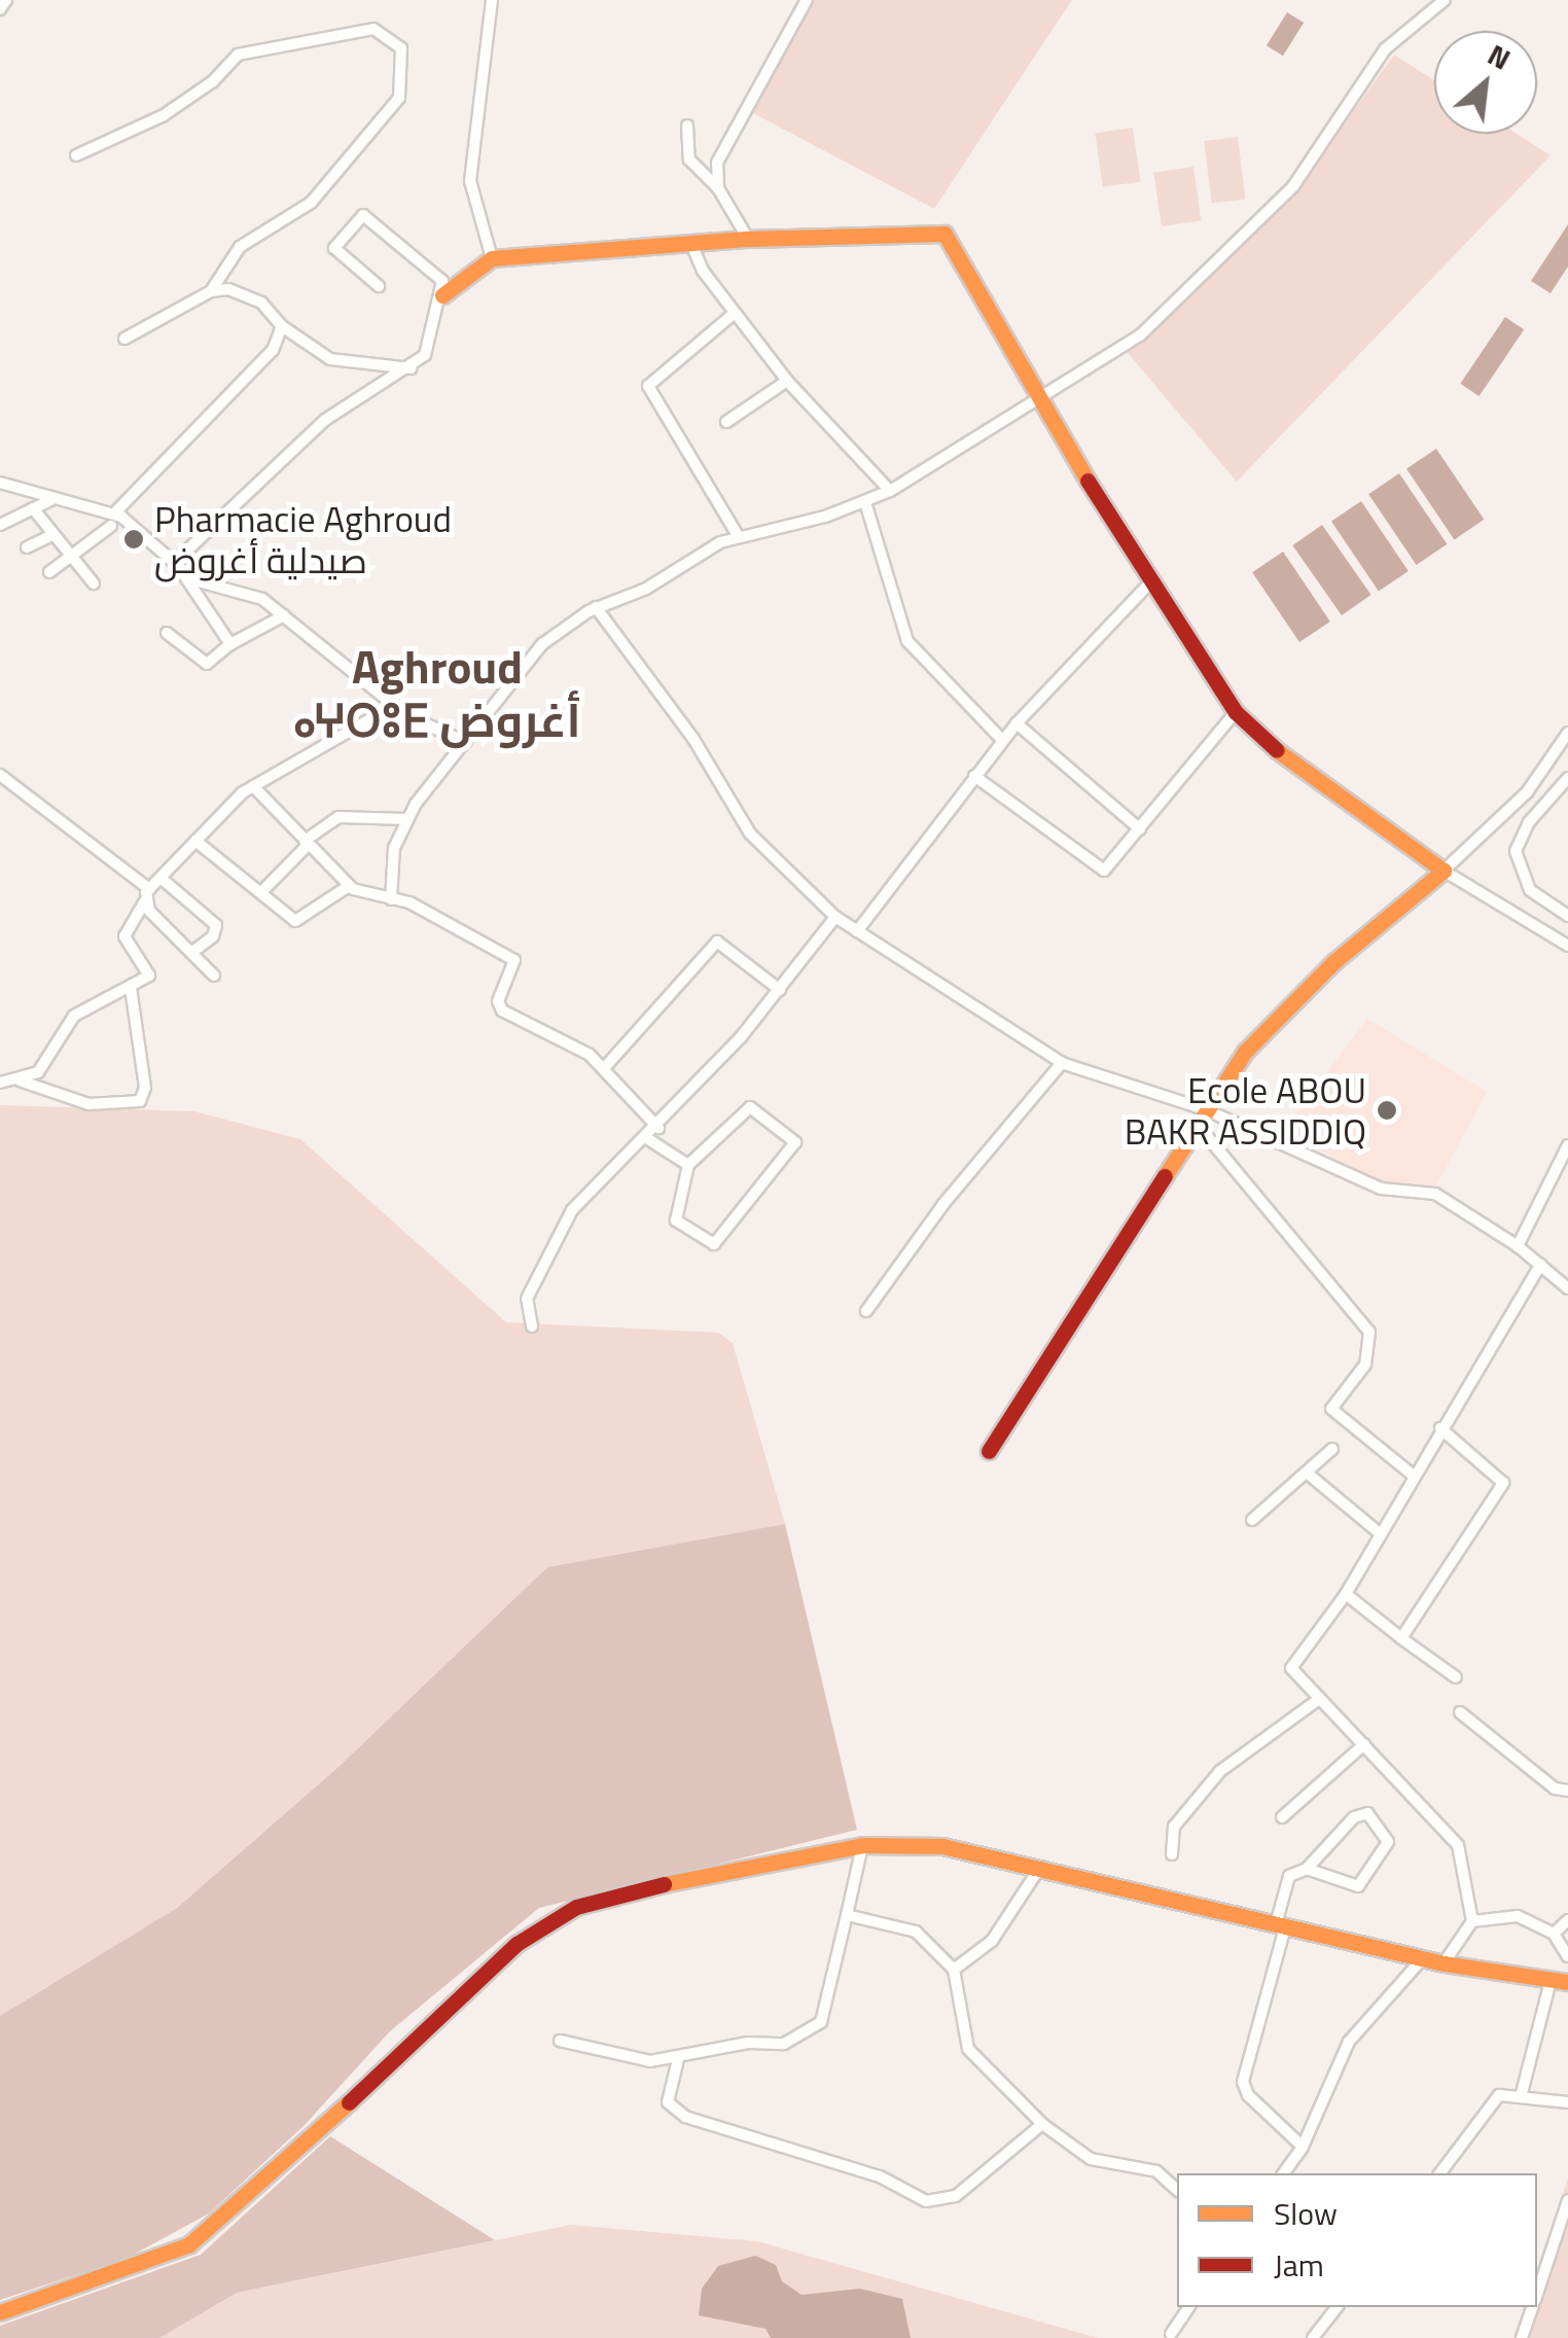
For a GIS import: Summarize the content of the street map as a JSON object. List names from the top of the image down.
{
  "districts": ["Aghroud ⴰⵖⵔⵓⴹ أغروض"],
  "places": ["Pharmacie Aghroud صيدلية أغروض", "Ecole ABOU BAKR ASSIDDIQ"],
  "legend": ["Slow", "Jam"],
  "north": "top right"
}
